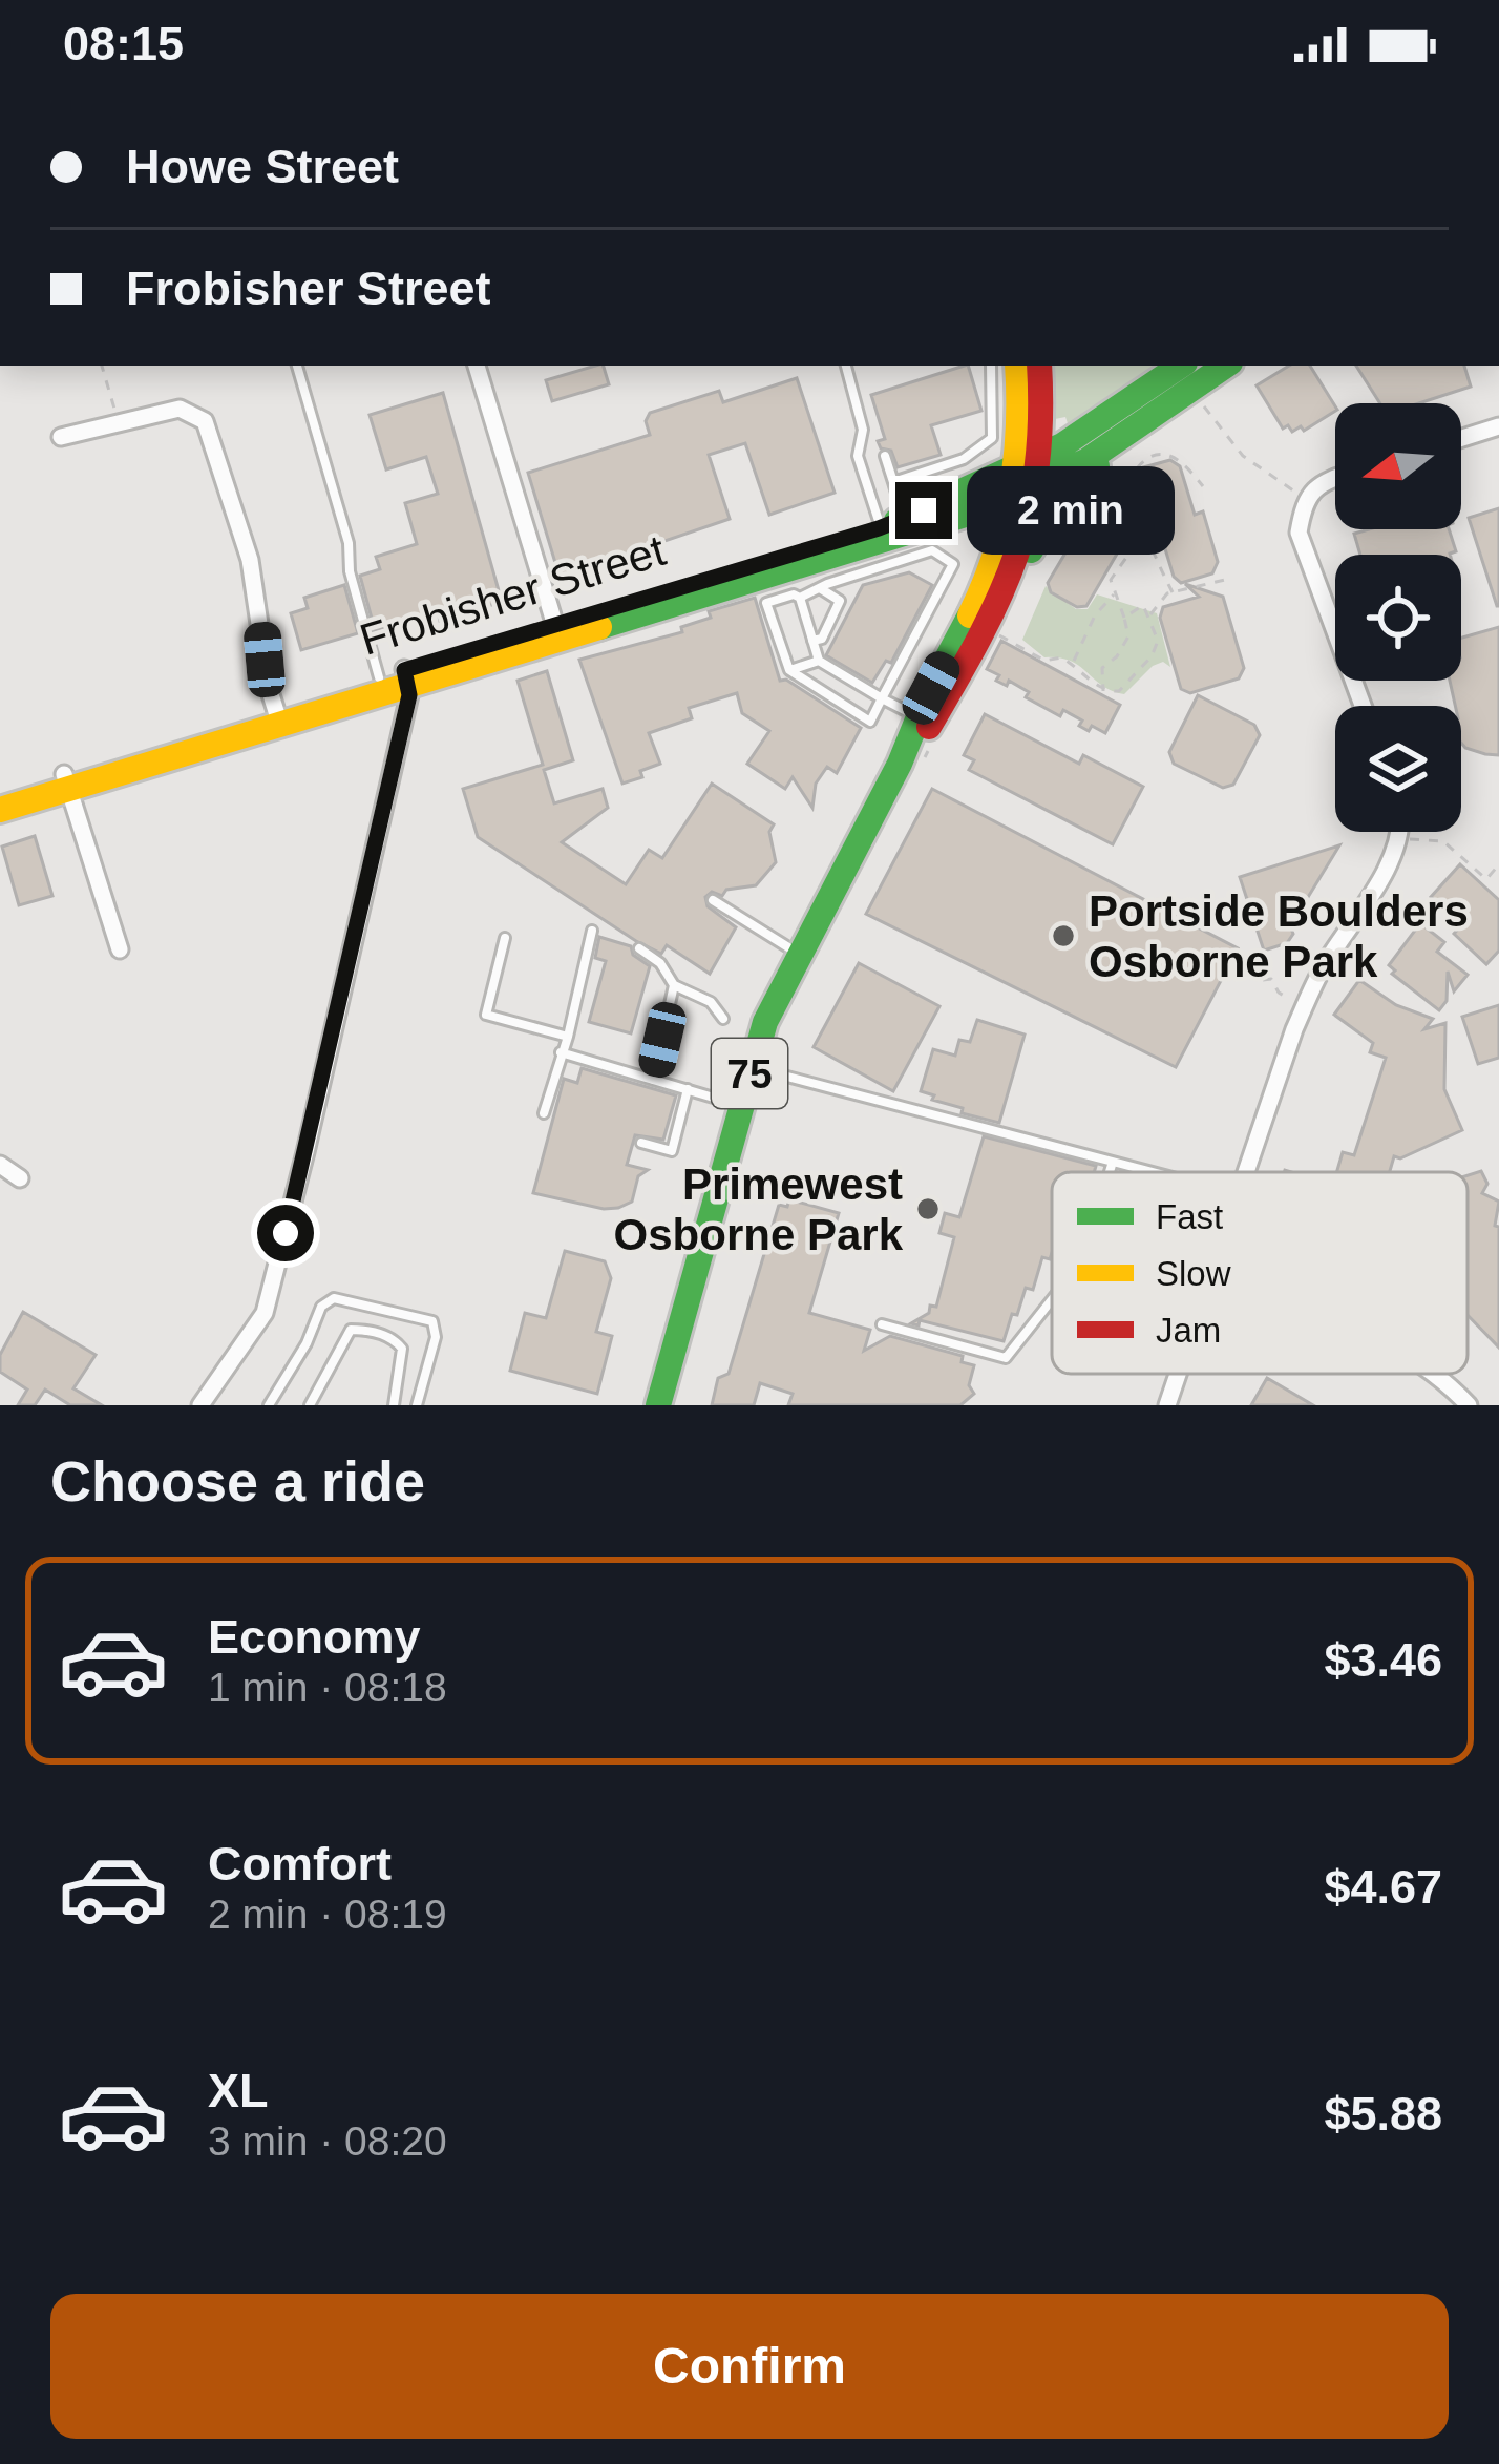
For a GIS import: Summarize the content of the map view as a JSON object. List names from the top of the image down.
{
  "streets": {
    "main road": ["Frobisher Street", "75"]
  },
  "crossings": [
    ["Frobisher Street", "75"]
  ],
  "places": ["Portside Boulders Osborne Park", "Primewest Osborne Park"],
  "legend": ["Fast", "Slow", "Jam"],
  "north": "left",
  "page": {
    "status": "08:15",
    "banner": ["Howe Street", "Frobisher Street"],
    "bubble": "2 min",
    "heading": "Choose a ride",
    "list": [
      {
        "name": "Economy",
        "note": "1 min · 08:18",
        "value": "$3.46"
      },
      {
        "name": "Comfort",
        "note": "2 min · 08:19",
        "value": "$4.67"
      },
      {
        "name": "XL",
        "note": "3 min · 08:20",
        "value": "$5.88"
      }
    ],
    "buttons": "Confirm"
  }
}
